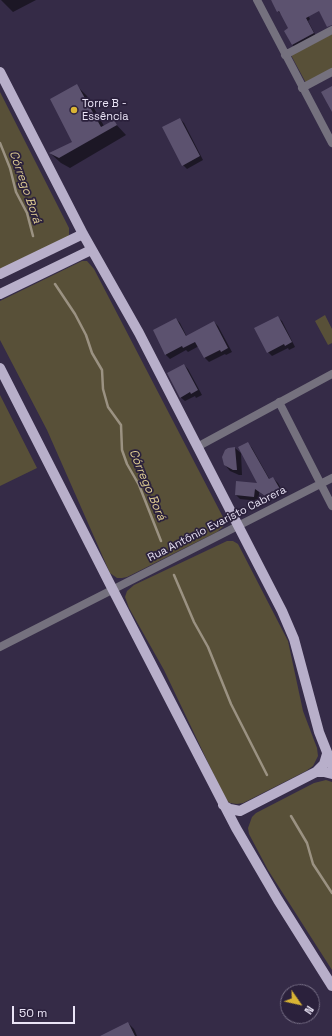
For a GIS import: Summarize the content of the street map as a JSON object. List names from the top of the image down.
{
  "streets": {
    "street": ["Rua Antônio Evaristo Cabrera"]
  },
  "water": ["Córrego Borá"],
  "places": ["Torre B - Essência"],
  "scale_bar": "50 m",
  "north": "bottom right"
}
